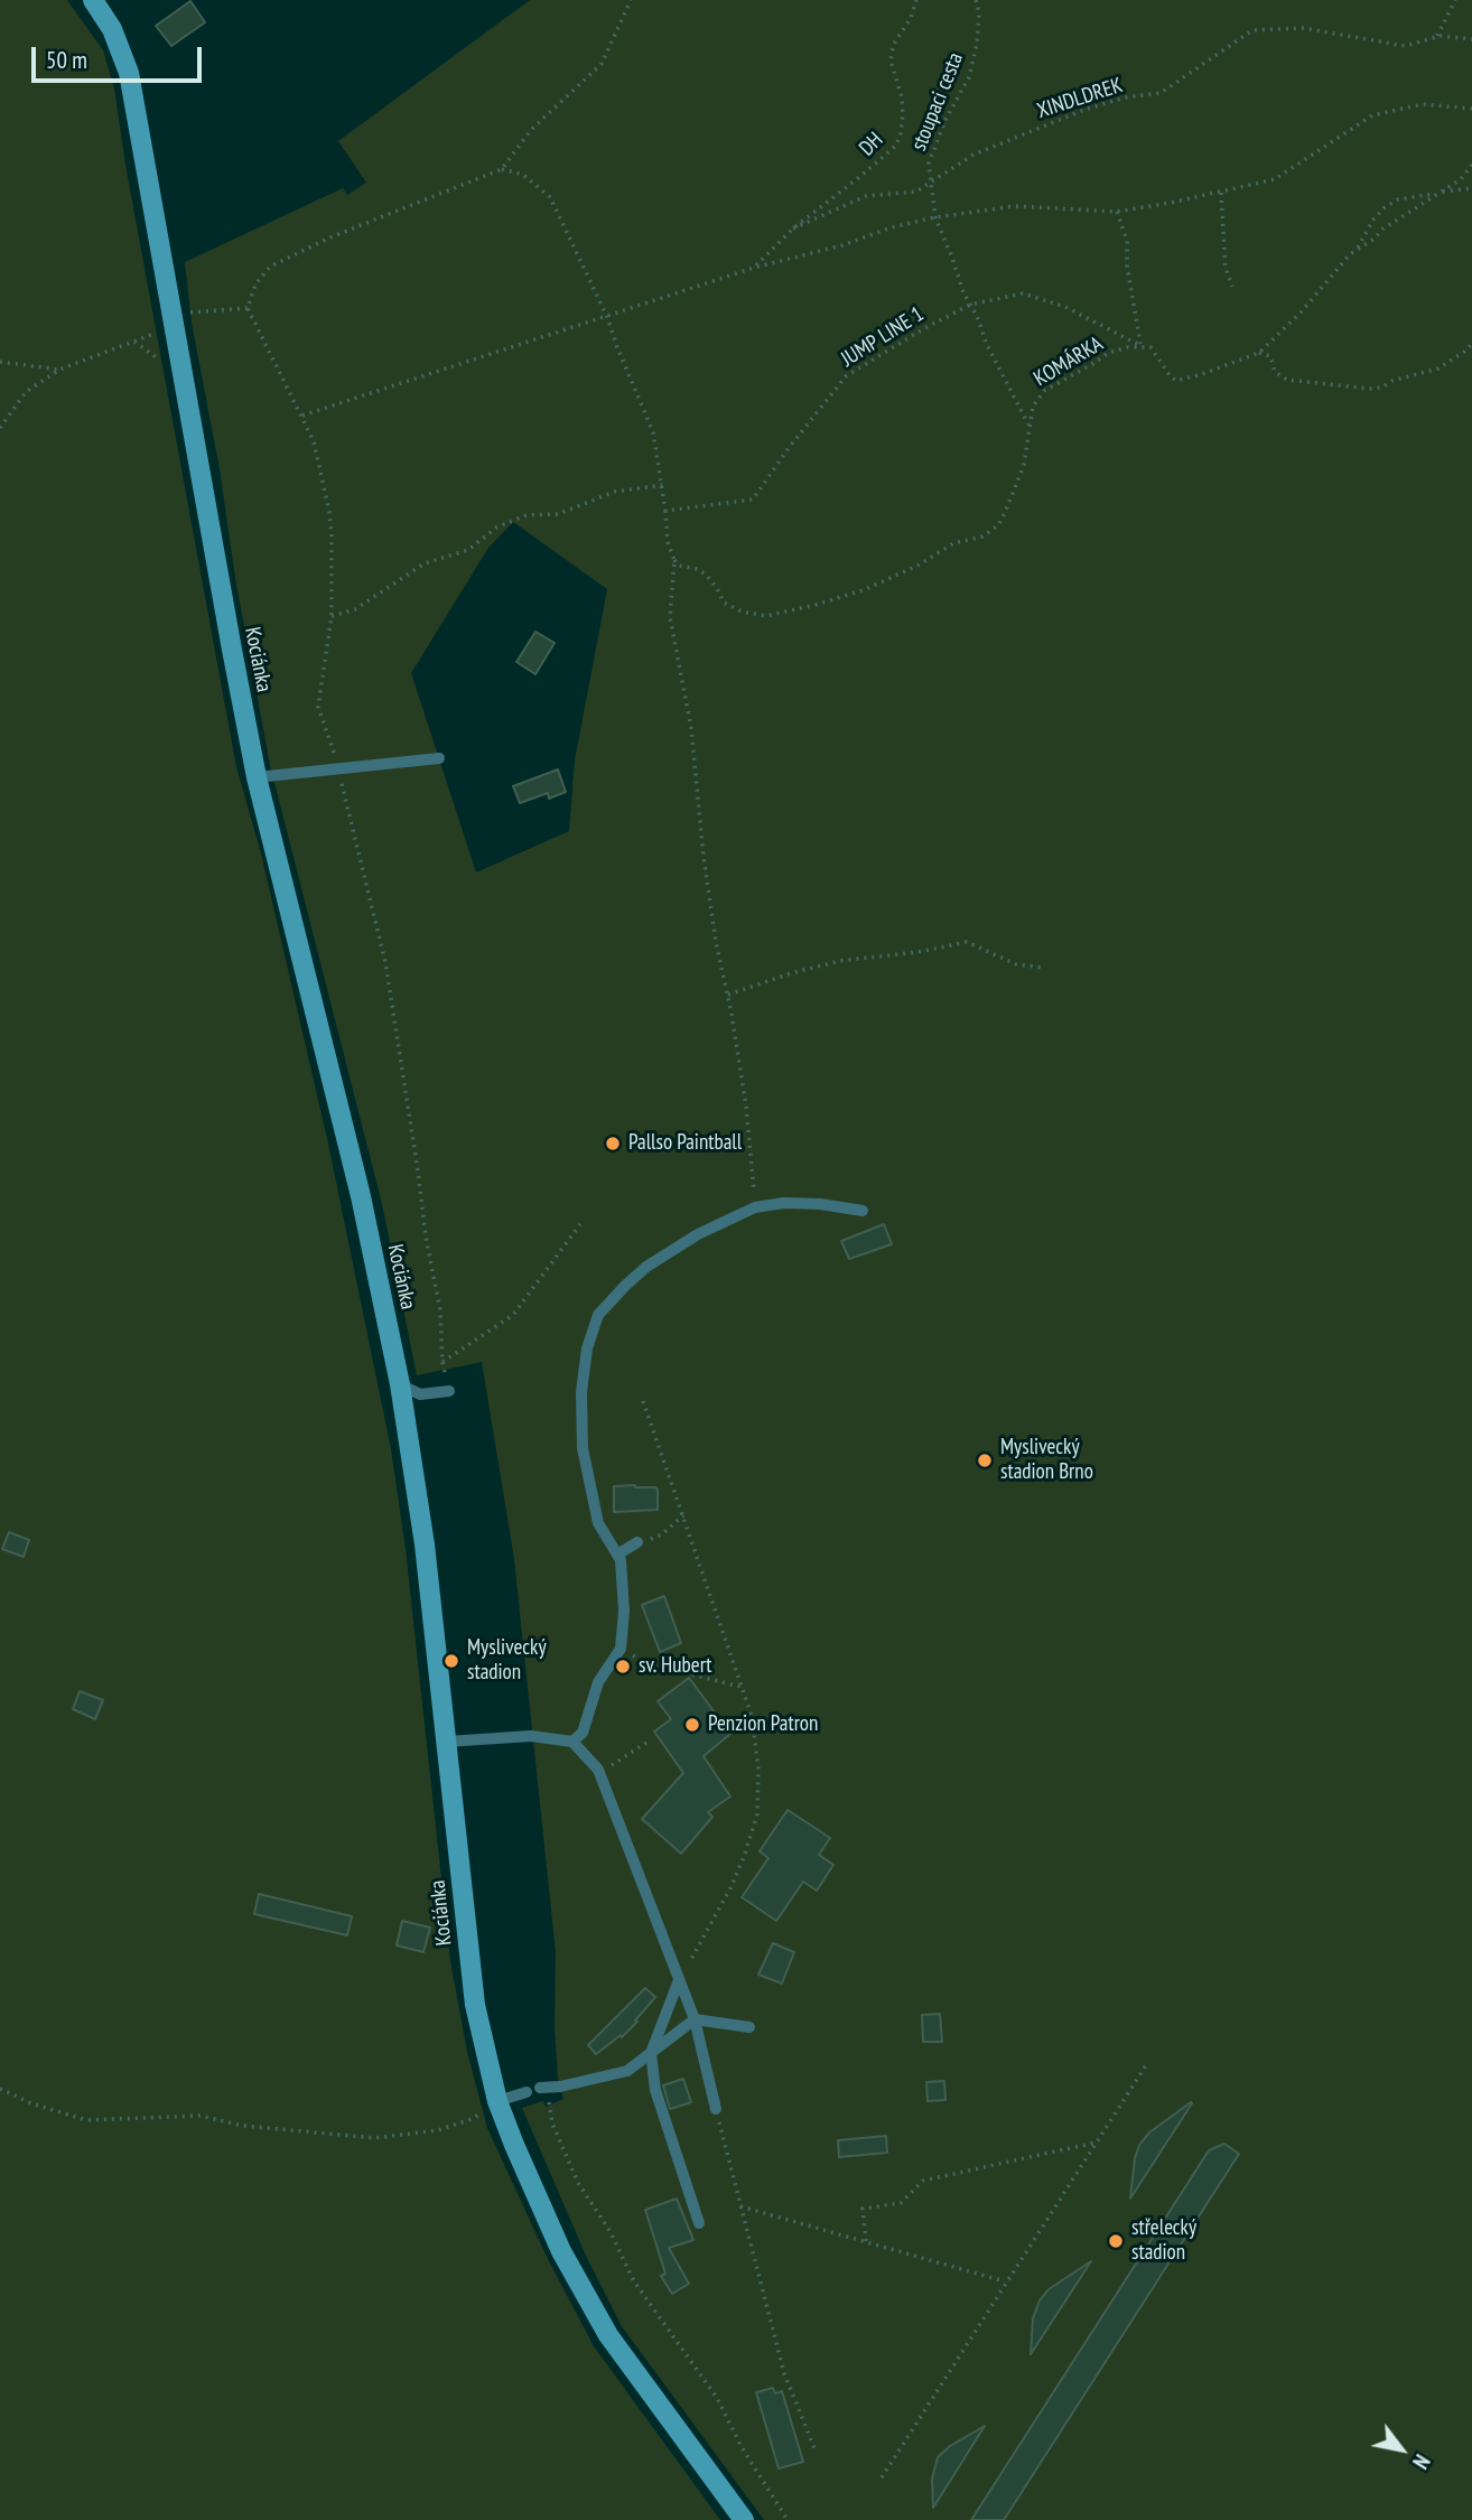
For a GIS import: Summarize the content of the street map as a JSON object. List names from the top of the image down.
{
  "streets": {
    "street": ["Kociánka"],
    "path": [
      "XINDLDREK",
      "stoupaci cesta",
      "DH",
      "JUMP LINE 1",
      "KOMÁRKA"
    ]
  },
  "crossings": [
    ["XINDLDREK", "DH"],
    ["stoupaci cesta", "JUMP LINE 1"],
    ["stoupaci cesta", "KOMÁRKA"],
    ["JUMP LINE 1", "KOMÁRKA"]
  ],
  "places": [
    "Pallso Paintball",
    "Myslivecký stadion Brno",
    "Myslivecký stadion",
    "sv. Hubert",
    "Penzion Patron",
    "střelecký stadion"
  ],
  "scale_bar": "50 m",
  "north": "bottom right"
}
